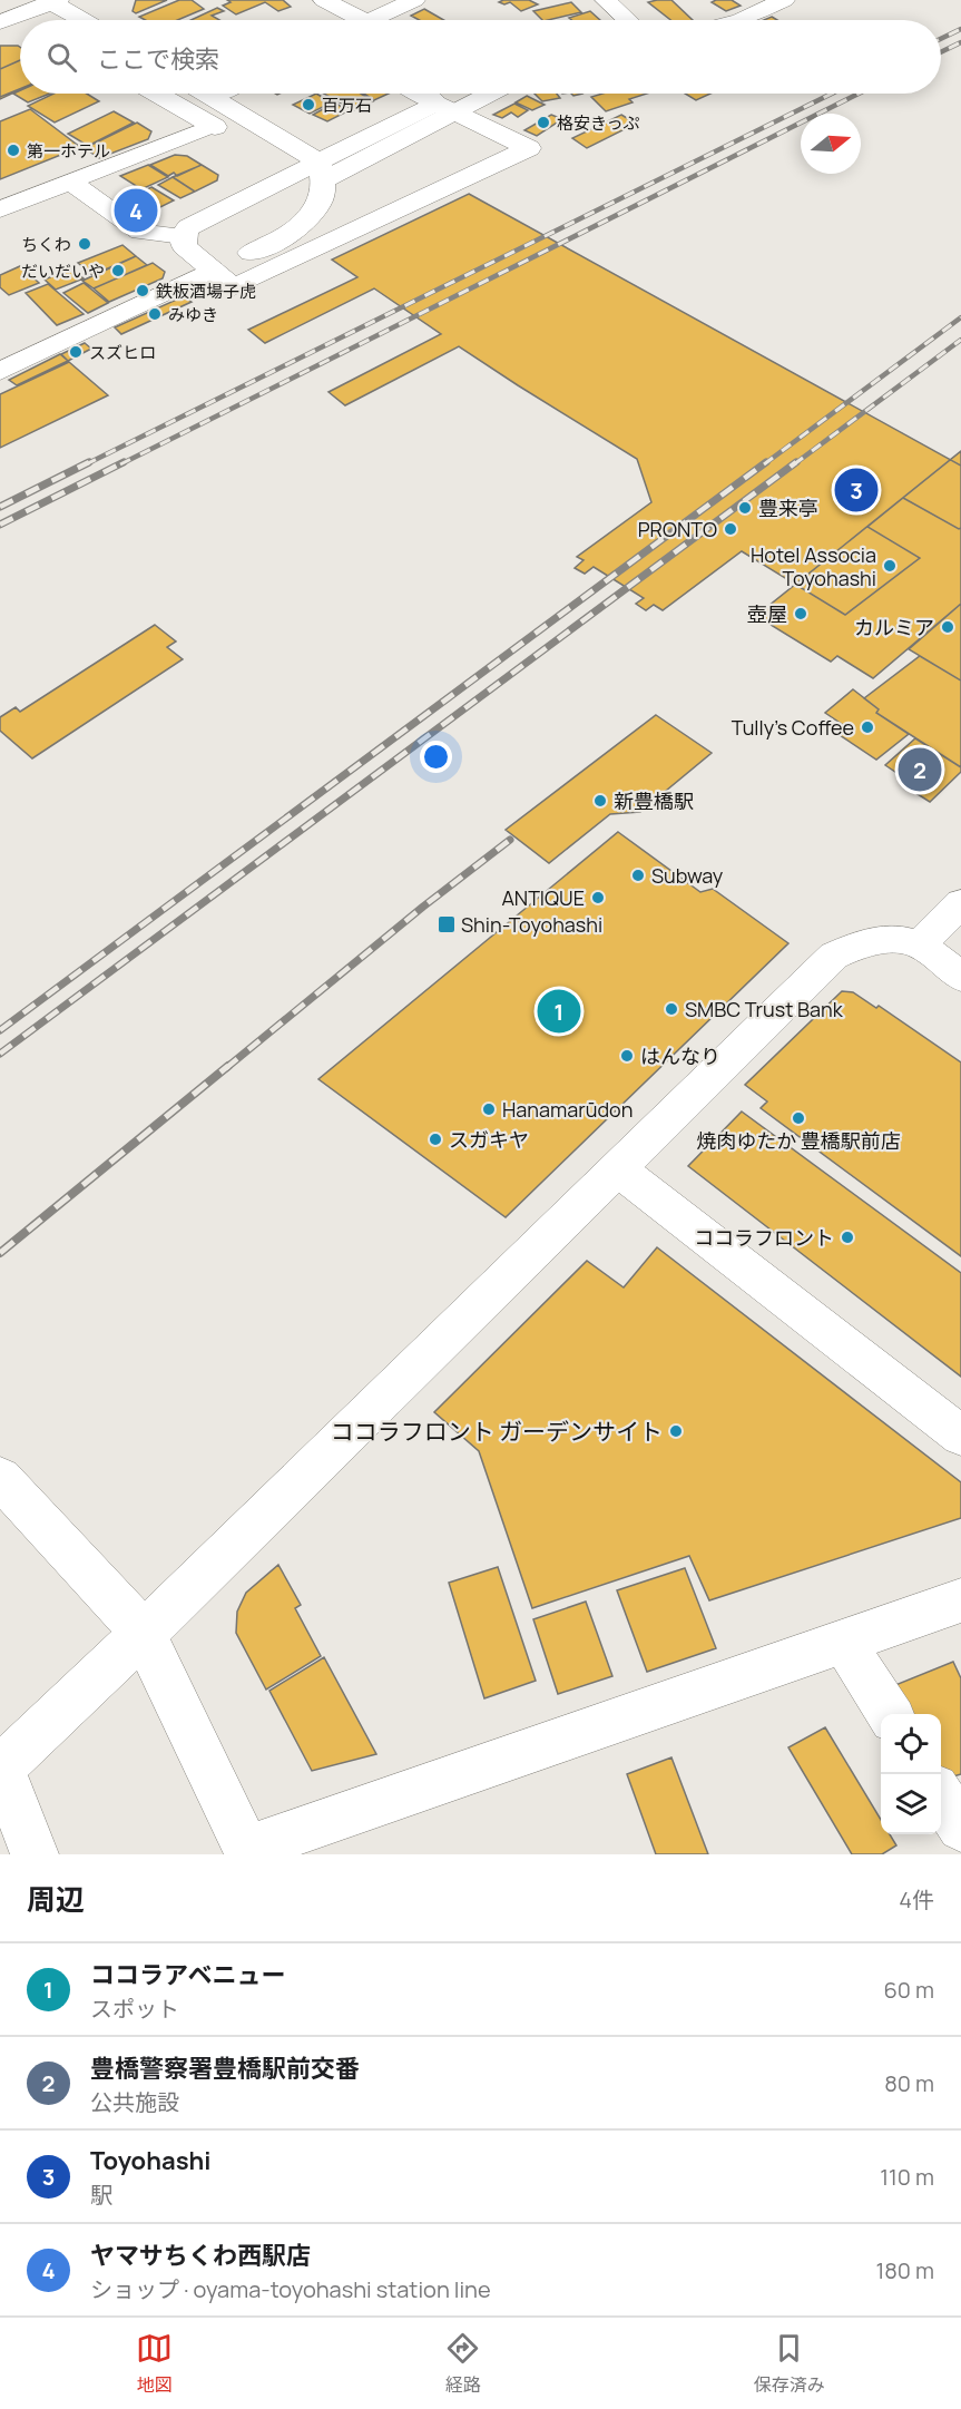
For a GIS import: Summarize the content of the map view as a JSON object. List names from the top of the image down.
{
  "places": {
    "other": [
      "百万石",
      "格安きっぷ",
      "第一ホテル",
      "ちくわ",
      "だいだいや",
      "鉄板酒場子虎",
      "みゆき",
      "スズヒロ",
      "豊来亭",
      "PRONTO",
      "Hotel Associa Toyohashi",
      "壺屋",
      "カルミア",
      "Tully's Coffee",
      "新豊橋駅",
      "Subway",
      "ANTIQUE",
      "SMBC Trust Bank",
      "はんなり",
      "Hanamarūdon",
      "焼肉ゆたか 豊橋駅前店",
      "スガキヤ",
      "ココラフロント",
      "ココラフロント ガーデンサイト"
    ],
    "transit": ["Shin-Toyohashi"]
  },
  "north": "right",
  "page": {
    "search": "ここで検索",
    "pins": [
      "4",
      "3",
      "2",
      "1"
    ],
    "heading": ["周辺", "4件"],
    "list": [
      {
        "mark": "1",
        "name": "ココラアベニュー",
        "note": "スポット",
        "value": "60 m"
      },
      {
        "mark": "2",
        "name": "豊橋警察署豊橋駅前交番",
        "note": "公共施設",
        "value": "80 m"
      },
      {
        "mark": "3",
        "name": "Toyohashi",
        "note": "駅",
        "value": "110 m"
      },
      {
        "mark": "4",
        "name": "ヤマサちくわ西駅店",
        "note": "ショップ · oyama-toyohashi station line",
        "value": "180 m"
      }
    ],
    "nav": ["地図", "経路", "保存済み"]
  }
}
